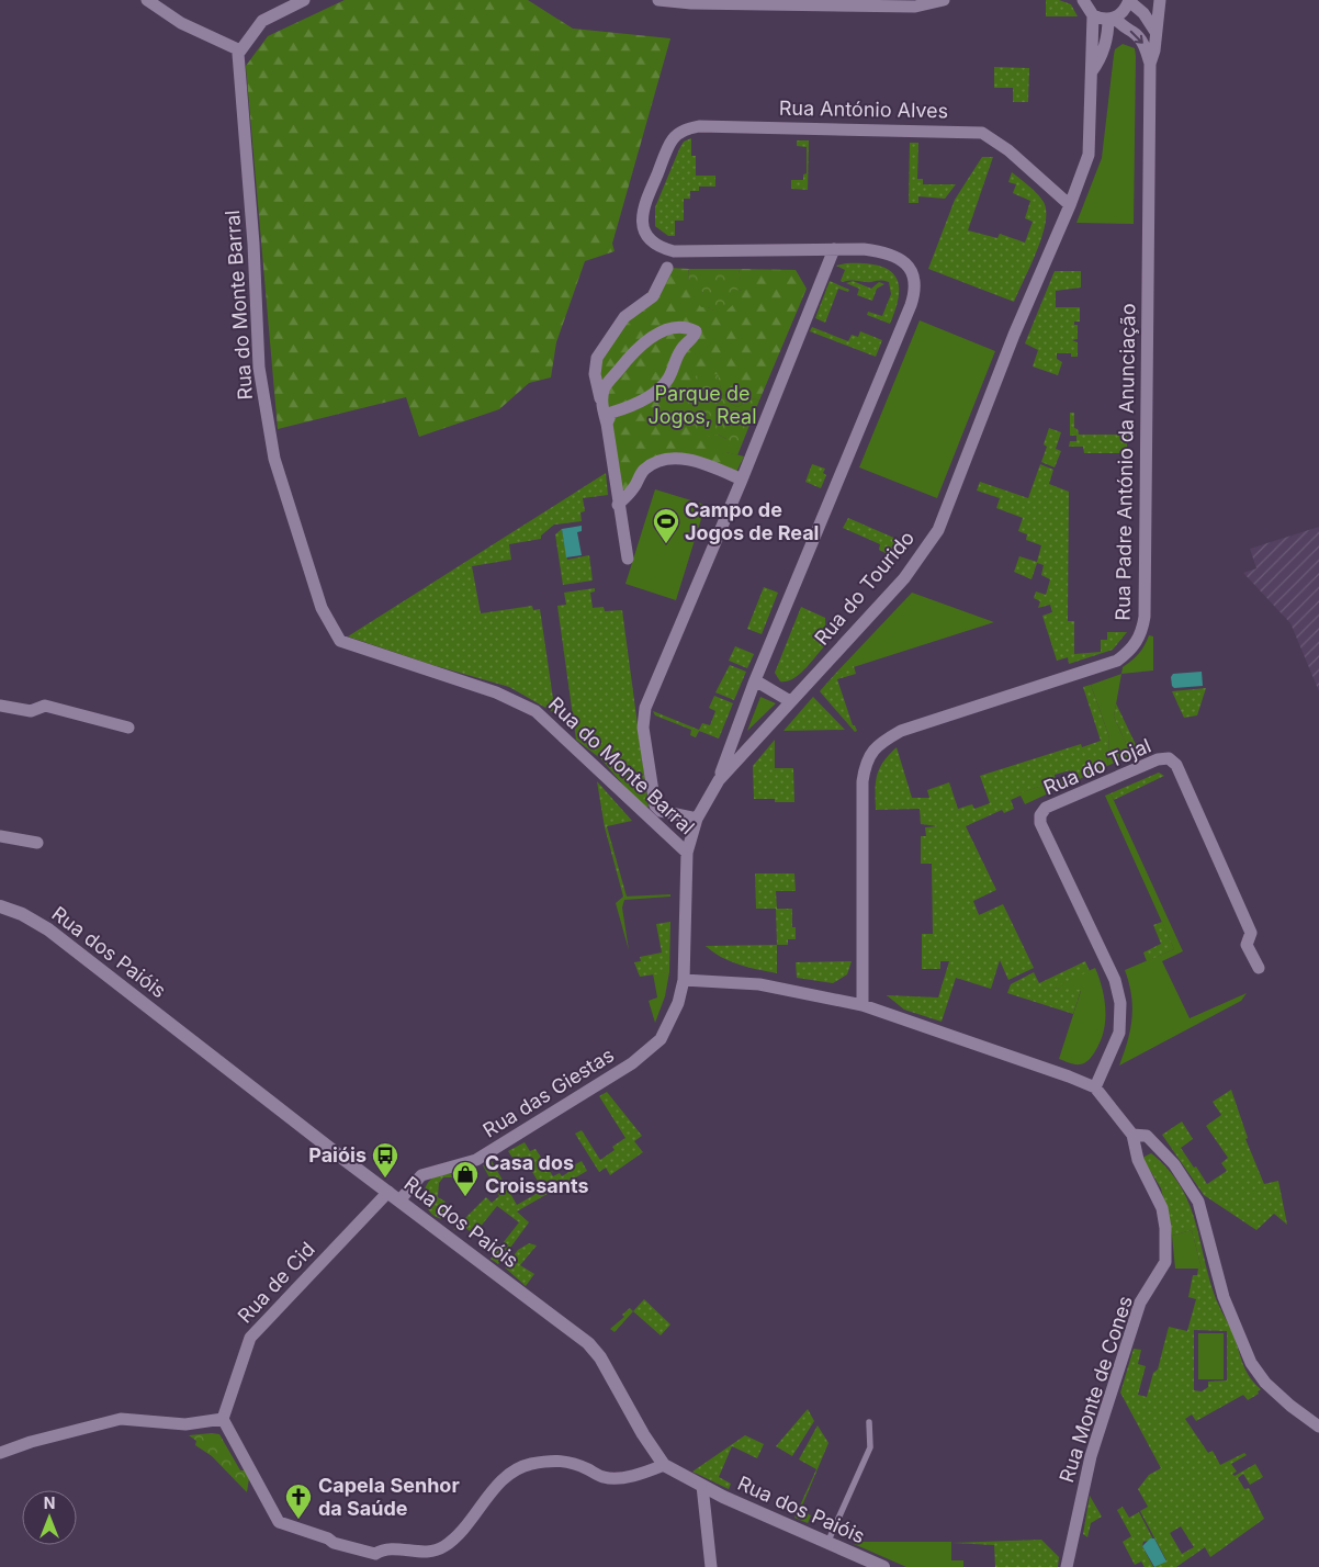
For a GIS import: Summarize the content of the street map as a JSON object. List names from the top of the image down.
{
  "streets": {
    "street": [
      "Rua António Alves",
      "Rua do Monte Barral",
      "Rua Padre António da Anunciação",
      "Rua do Tourido",
      "Rua do Tojal",
      "Rua dos Paióis",
      "Rua das Giestas",
      "Rua de Cid",
      "Rua Monte de Cones"
    ]
  },
  "crossings": [
    ["Rua António Alves", "Rua do Tourido"],
    ["Rua do Monte Barral", "Rua do Tourido"],
    ["Rua Padre António da Anunciação", "Rua do Tourido"],
    ["Rua do Tourido", "Rua das Giestas"],
    ["Rua dos Paióis", "Rua das Giestas"],
    ["Rua dos Paióis", "Rua de Cid"],
    ["Rua das Giestas", "Rua de Cid"]
  ],
  "parks": ["Parque de Jogos, Real"],
  "places": {
    "sports": ["Campo de Jogos de Real"],
    "bus stop": ["Paióis"],
    "shop": ["Casa dos Croissants"],
    "church": ["Capela Senhor da Saúde"]
  },
  "north": "top"
}
